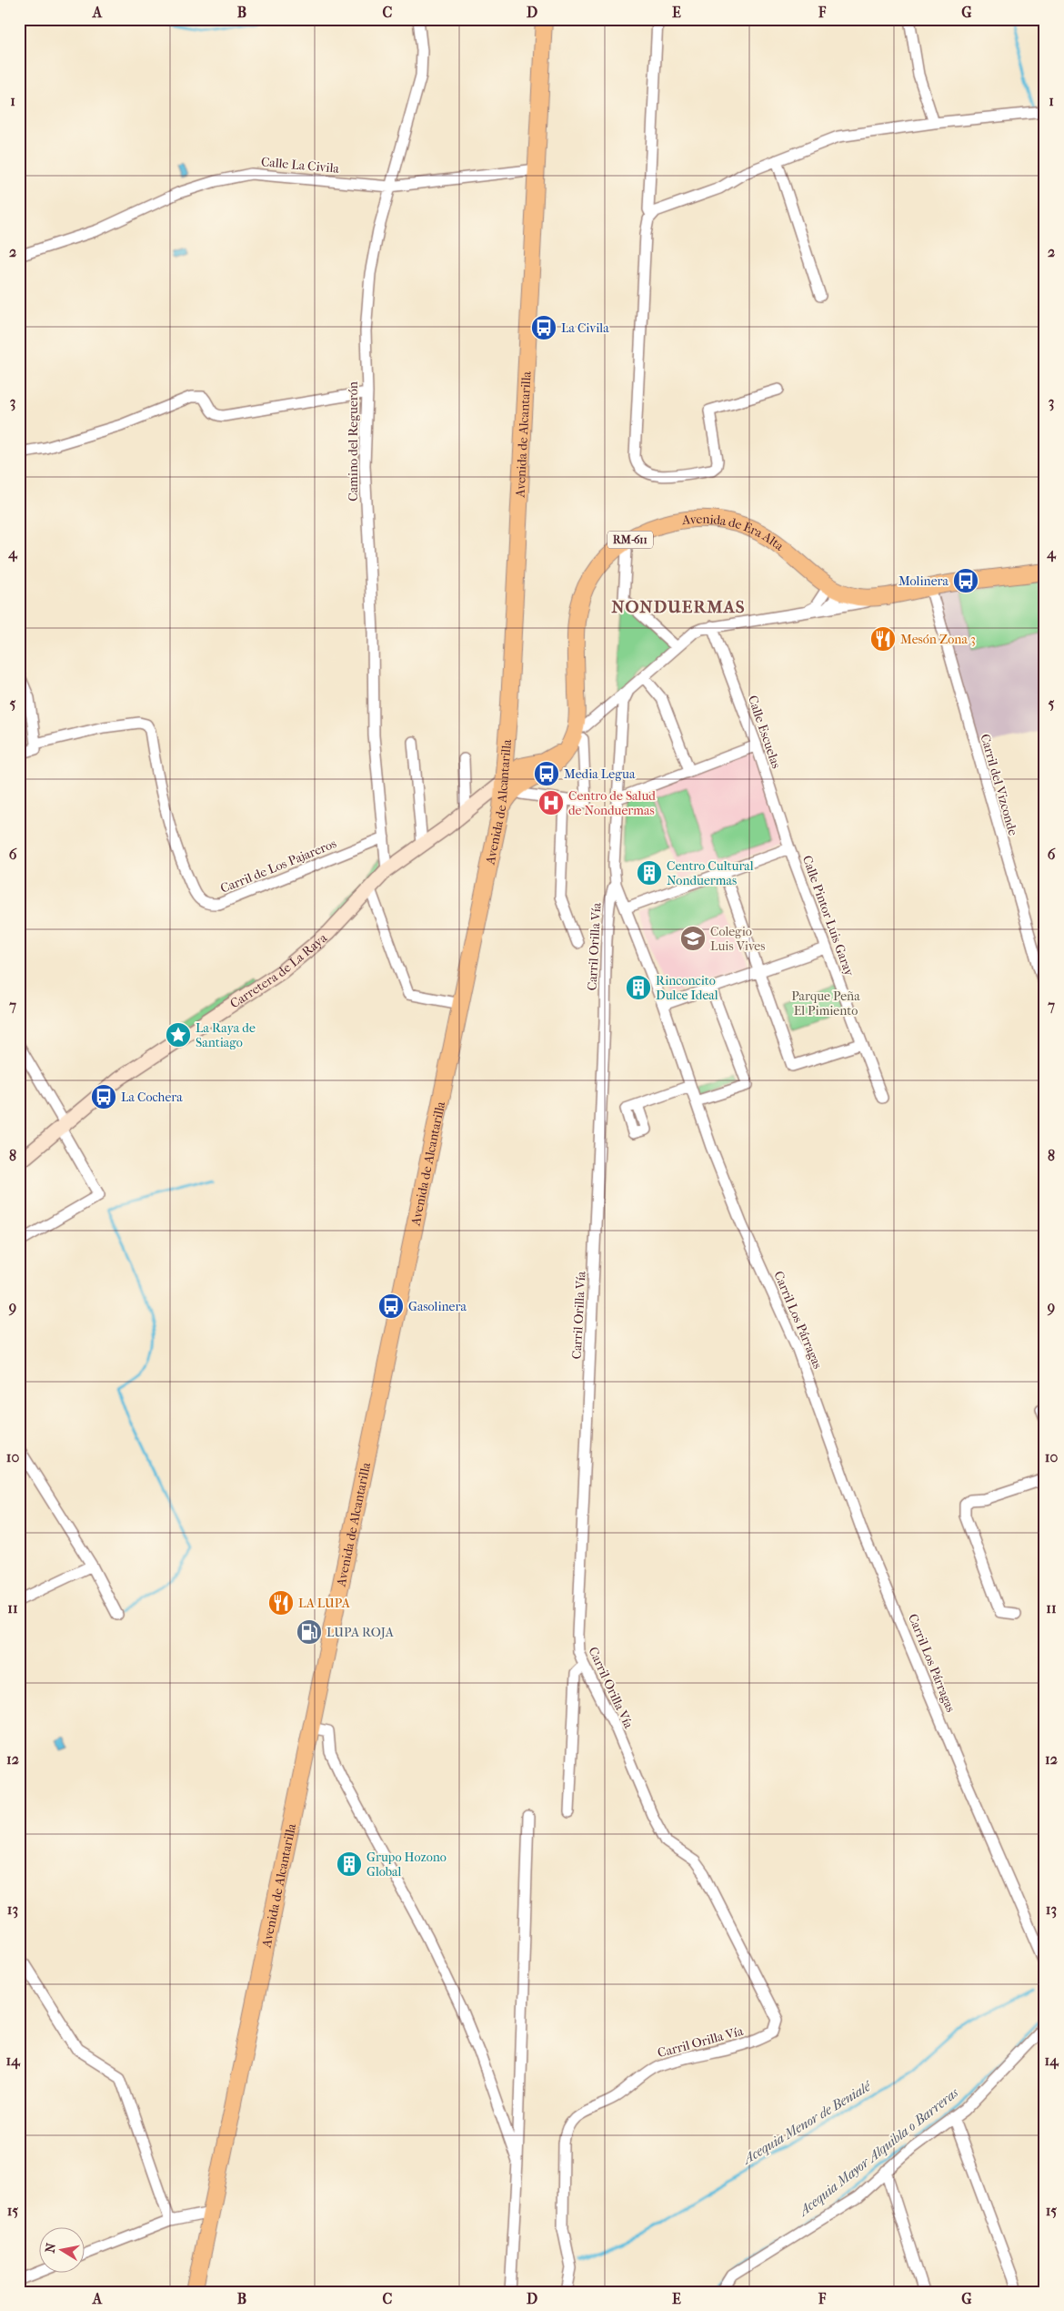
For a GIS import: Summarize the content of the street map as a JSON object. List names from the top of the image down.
{
  "streets": {
    "main road": [
      "Avenida de Alcantarilla",
      "Avenida de Era Alta",
      "RM-611",
      "Carretera de La Raya"
    ],
    "street": [
      "Calle La Civila",
      "Camino del Reguerón",
      "Calle Escuelas",
      "Carril del Vizconde",
      "Carril de Los Pajareros",
      "Calle Pintor Luis Garay",
      "Carril Orilla Vía",
      "Carril Los Párragas"
    ]
  },
  "crossings": [
    ["Calle La Civila", "Avenida de Alcantarilla"],
    ["Calle La Civila", "Camino del Reguerón"],
    ["Avenida de Alcantarilla", "Avenida de Era Alta"],
    ["Avenida de Alcantarilla", "Carretera de La Raya"],
    ["Camino del Reguerón", "Carril de Los Pajareros"],
    ["Camino del Reguerón", "Carretera de La Raya"],
    ["Avenida de Era Alta", "Carril del Vizconde"],
    ["Avenida de Era Alta", "Carretera de La Raya"],
    ["Calle Escuelas", "Calle Pintor Luis Garay"],
    ["Carril Orilla Vía", "Carril Los Párragas"]
  ],
  "districts": ["NONDUERMAS"],
  "water": ["Acequia Menor de Benialé", "Acequia Mayor Alquibla o Barreras"],
  "parks": ["Parque Peña El Pimiento"],
  "places": {
    "bus stop": [
      "La Civila",
      "Molinera",
      "Media Legua",
      "La Cochera",
      "Gasolinera"
    ],
    "restaurant": ["Mesón Zona 3", "LA LUPA"],
    "hospital": ["Centro de Salud de Nonduermas"],
    "building": ["Centro Cultural Nonduermas", "Rinconcito Dulce Ideal", "Grupo Hozono Global"],
    "school or university": ["Colegio Luis Vives"],
    "place": ["La Raya de Santiago"],
    "fuel station": ["LUPA ROJA"]
  },
  "north": "left",
  "grid": {
    "columns": [
      "A",
      "B",
      "C",
      "D",
      "E",
      "F",
      "G"
    ],
    "rows": [
      "1",
      "2",
      "3",
      "4",
      "5",
      "6",
      "7",
      "8",
      "9",
      "10",
      "11",
      "12",
      "13",
      "14",
      "15"
    ]
  }
}
